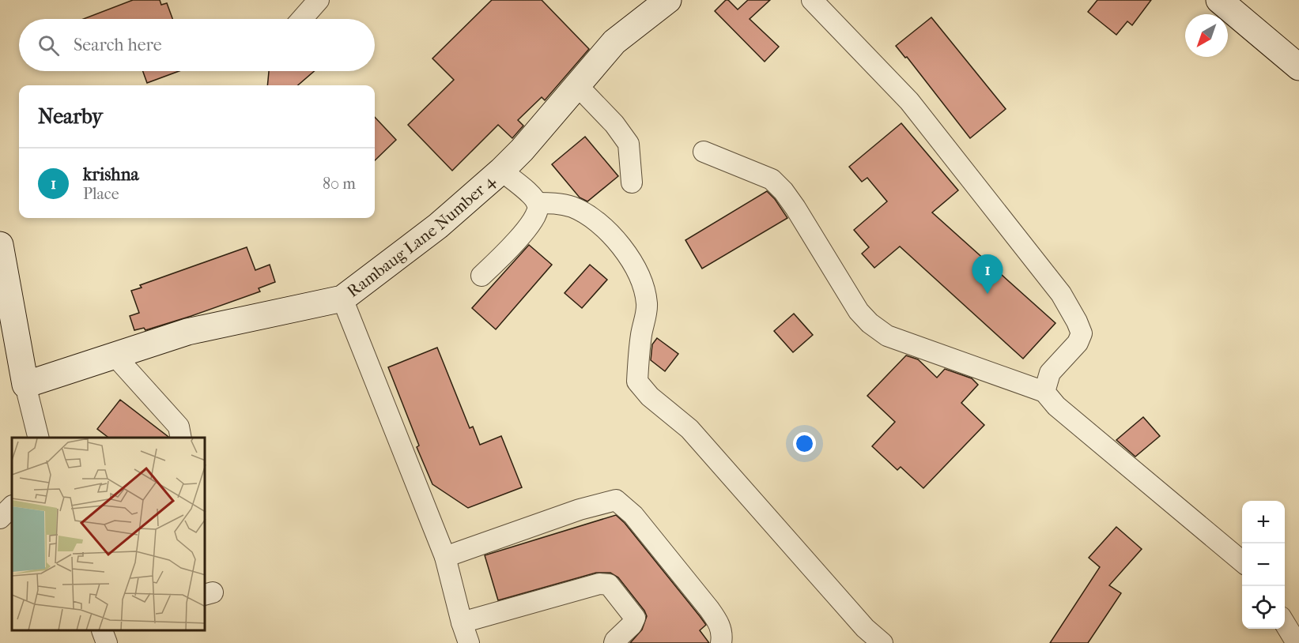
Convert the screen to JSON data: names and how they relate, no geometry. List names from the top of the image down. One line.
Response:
{"streets":{"street":["Rambaug Lane Number 4"]},"north":"bottom left","page":{"search":"Search here","heading":"Nearby","list":[{"mark":"1","name":"krishna","note":"Place","value":"80 m"}],"pins":"1","map_buttons":["+","−"]}}
